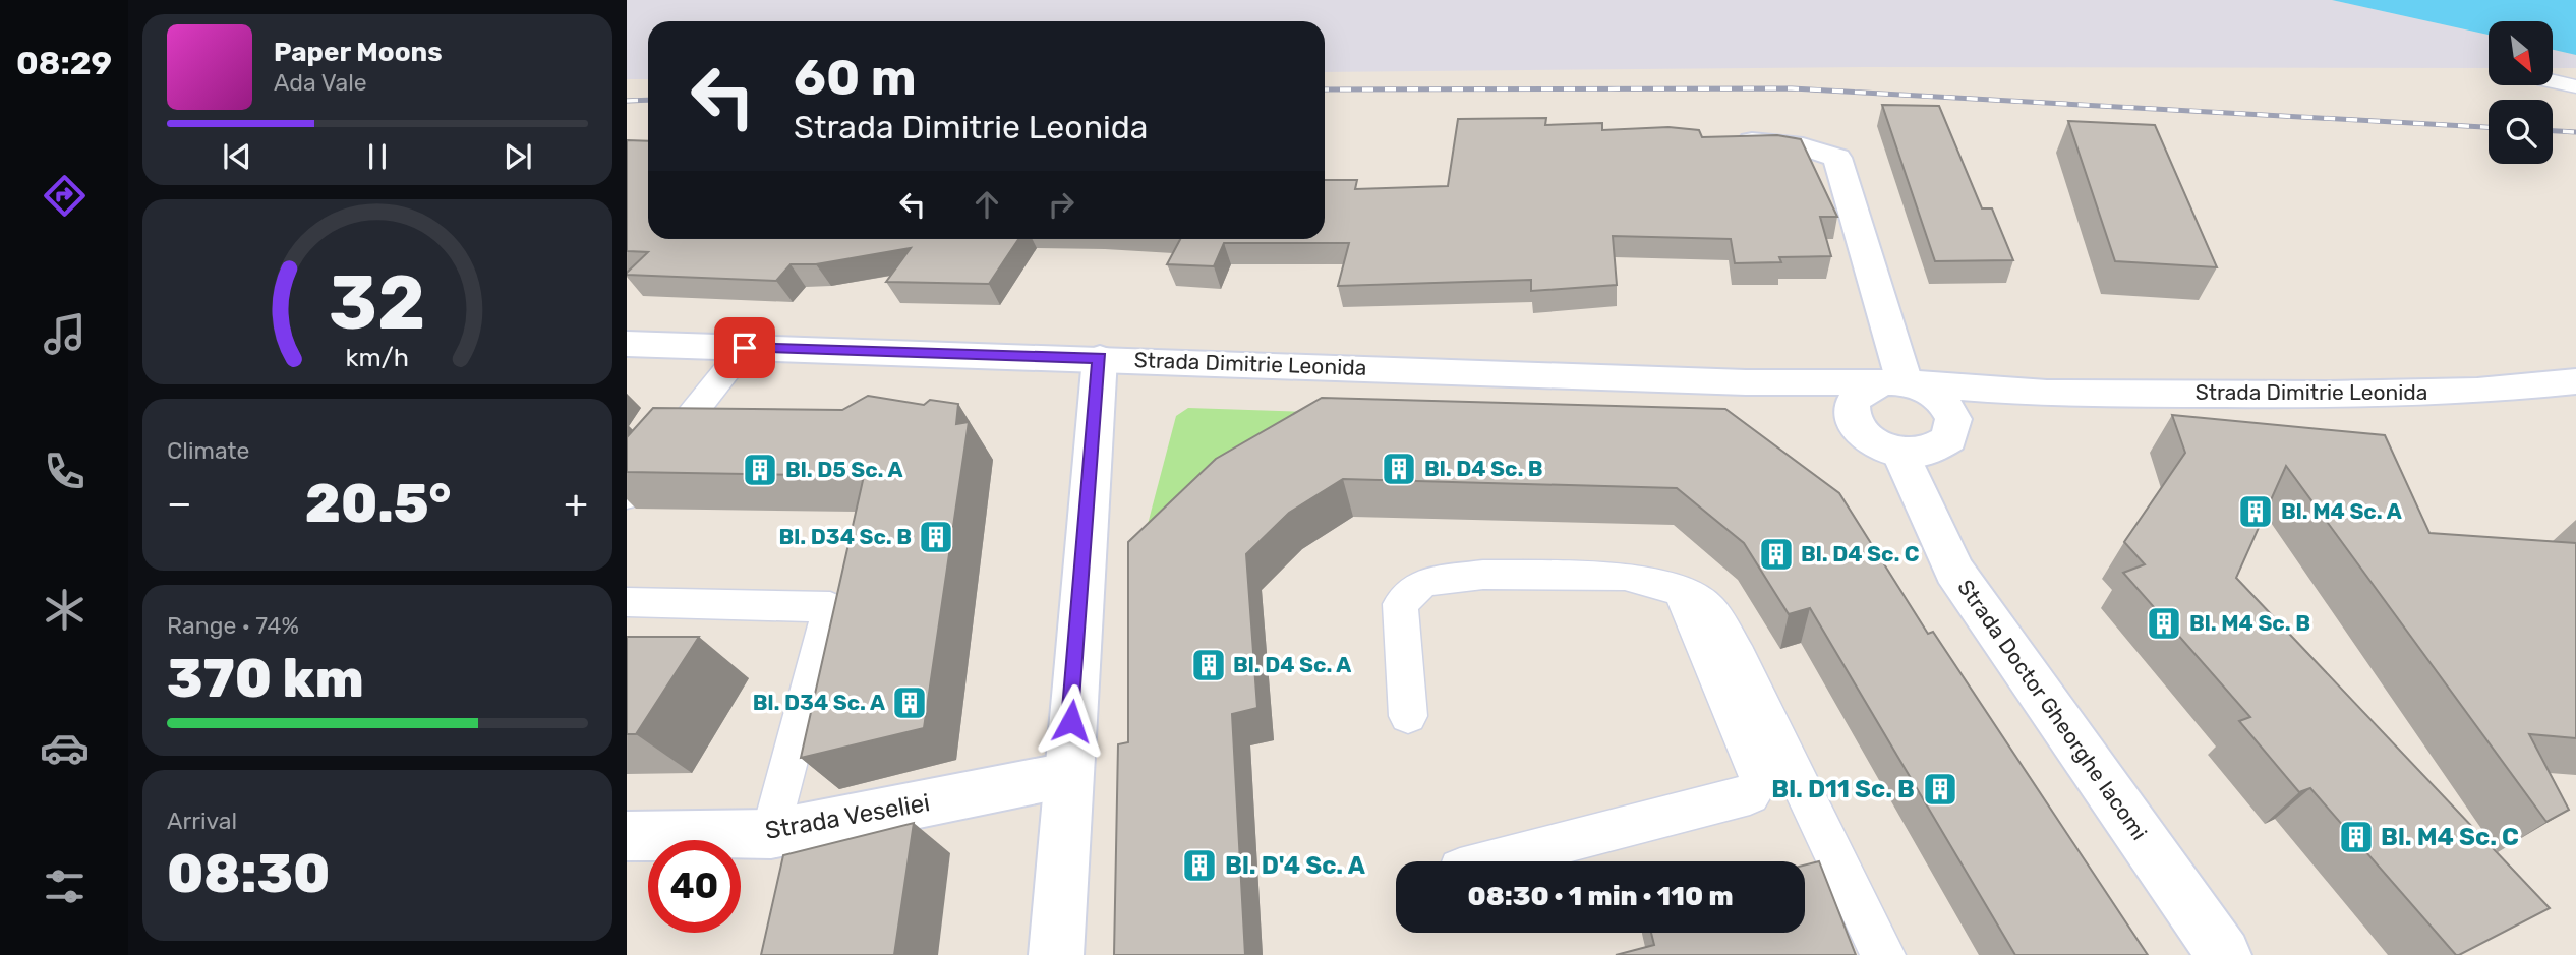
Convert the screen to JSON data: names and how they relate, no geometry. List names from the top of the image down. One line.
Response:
{"streets":{"main road":["Strada Dimitrie Leonida","Strada Doctor Gheorghe Iacomi","Strada Veseliei"]},"crossings":[["Strada Dimitrie Leonida","Strada Doctor Gheorghe Iacomi"]],"places":{"building":["Bl. D4 Sc. B","Bl. D5 Sc. A","Bl. M4 Sc. A","Bl. D34 Sc. B","Bl. D4 Sc. C","Bl. M4 Sc. B","Bl. D4 Sc. A","Bl. D34 Sc. A","Bl. D11 Sc. B","Bl. M4 Sc. C","Bl. D'4 Sc. A"]},"north":"bottom right","page":{"tabs":"08:29","turn":["60 m","Strada Dimitrie Leonida"],"song":["Paper Moons","Ada Vale"],"tile":["Climate",["Range · 74%","370 km"],["Arrival","08:30"]],"heat":["−","20.5°","+"],"limit":"40","trip":"08:30 · 1 min · 110 m","gauge":["32","km/h"]}}
